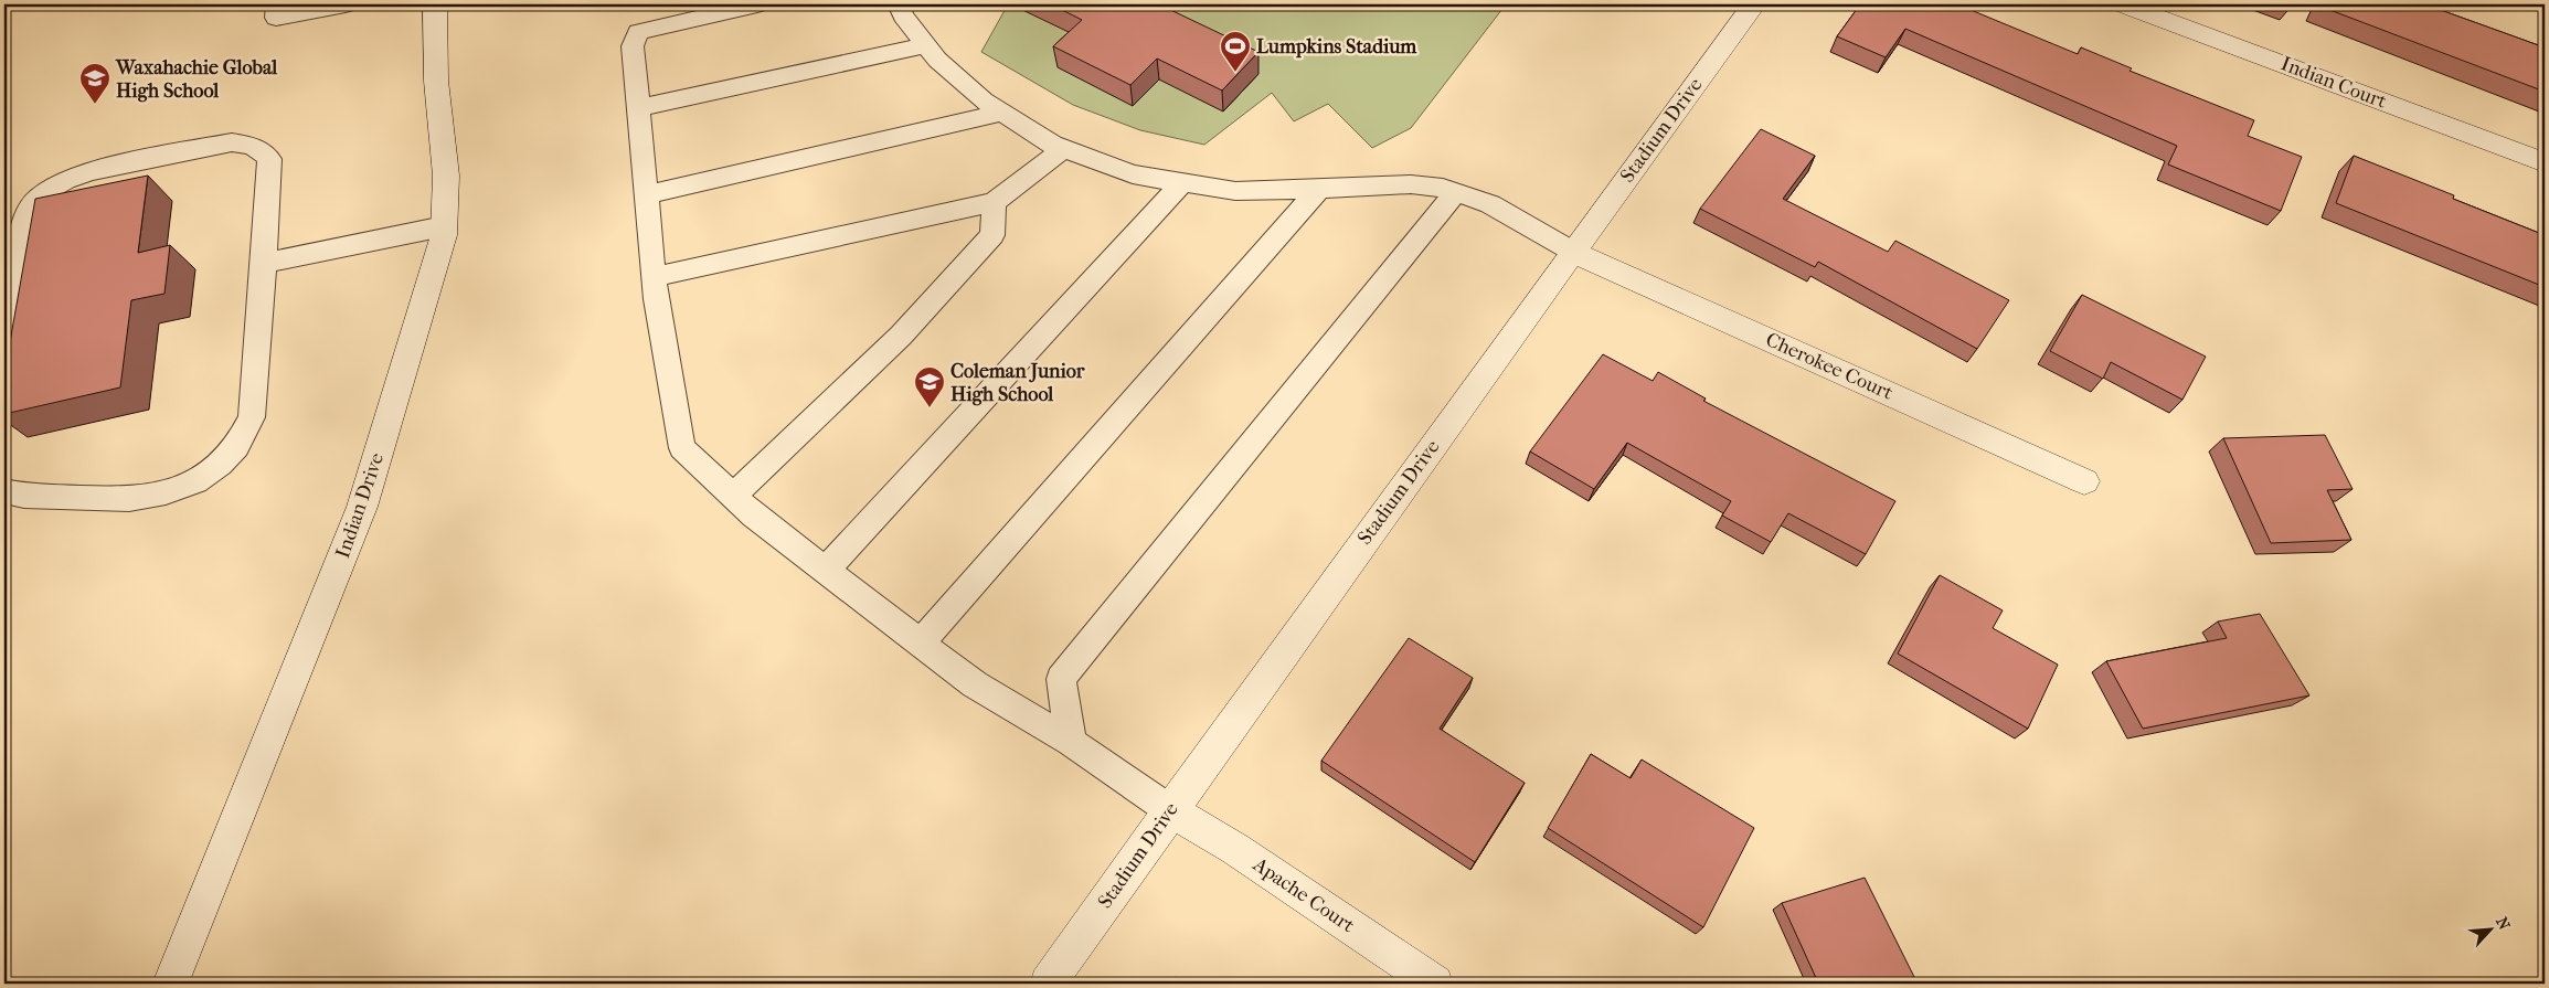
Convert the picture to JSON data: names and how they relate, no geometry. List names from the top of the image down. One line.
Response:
{"streets":{"street":["Indian Court","Stadium Drive","Cherokee Court","Indian Drive","Apache Court"]},"crossings":[["Stadium Drive","Cherokee Court"],["Stadium Drive","Apache Court"]],"places":{"sports":["Lumpkins Stadium"],"school or university":["Waxahachie Global High School","Coleman Junior High School"]},"north":"top right"}
